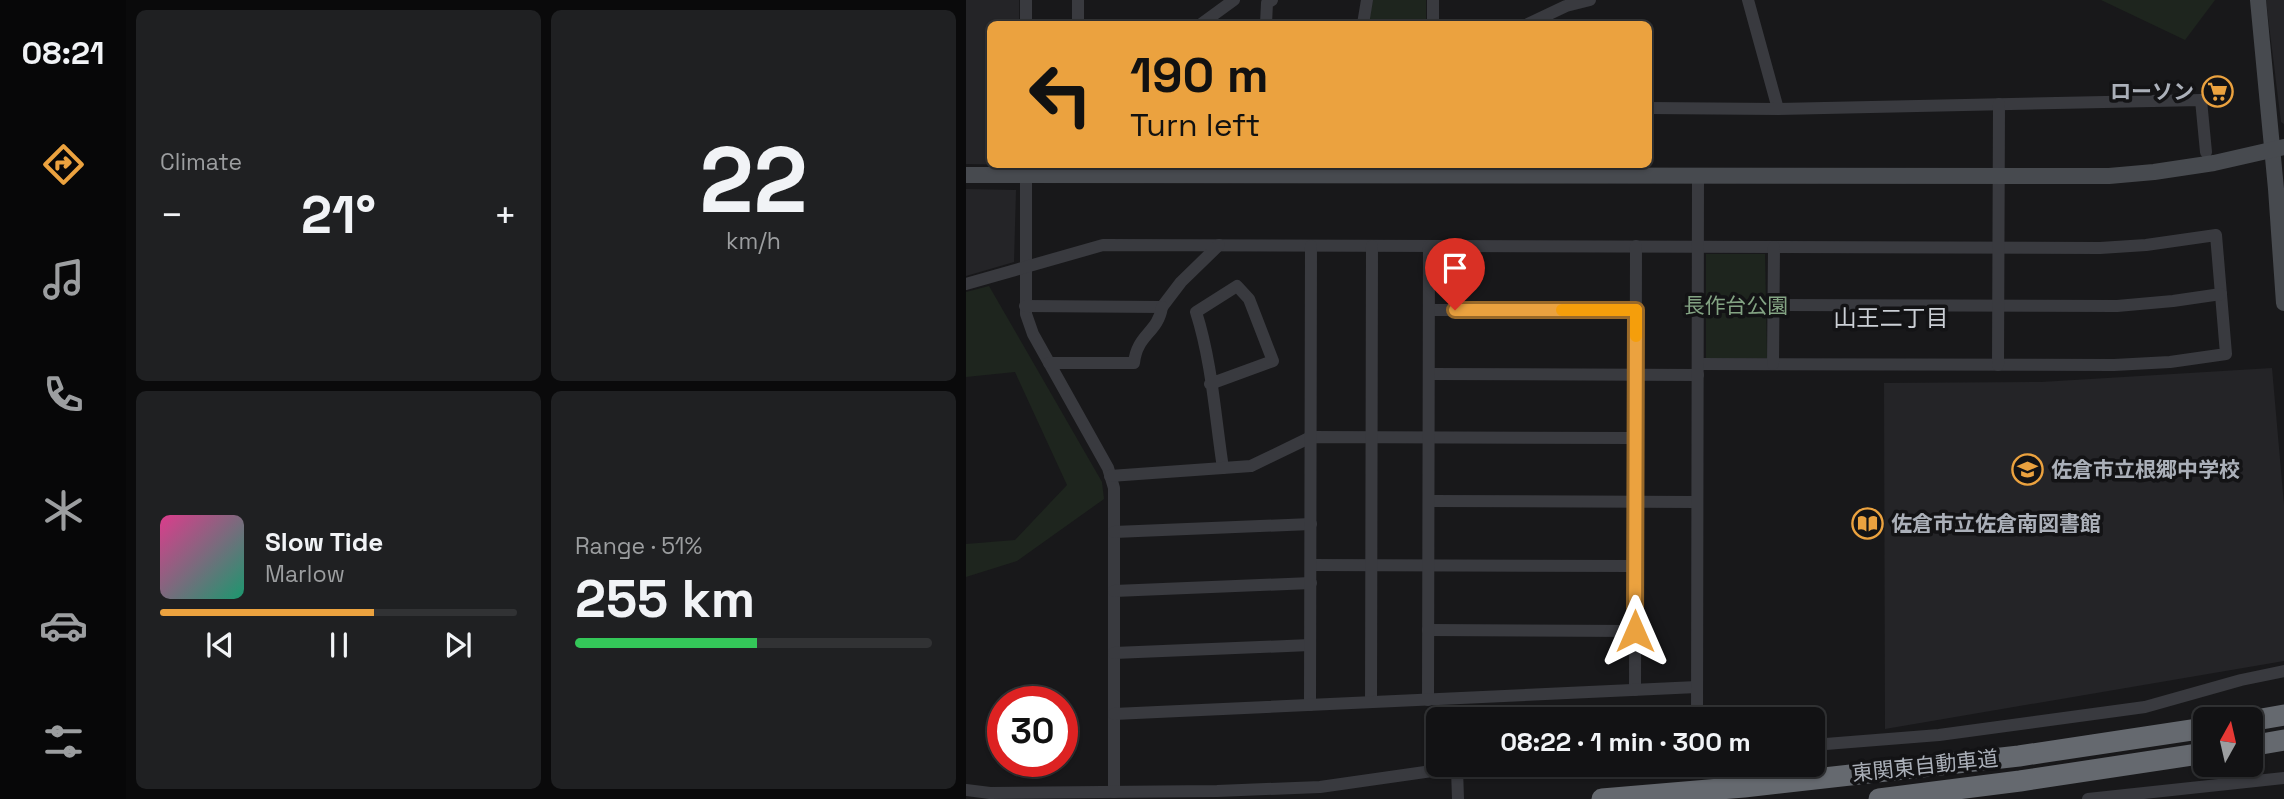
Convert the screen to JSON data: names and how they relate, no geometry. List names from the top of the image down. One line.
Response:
{"streets":{"highway":["東関東自動車道"]},"districts":["山王二丁目"],"parks":["長作台公園"],"places":{"supermarket":["ローソン"],"school or university":["佐倉市立根郷中学校"],"library":["佐倉市立佐倉南図書館"]},"north":"top","page":{"tabs":"08:21","tile":["Climate",["22","km/h"],["Range · 51%","255 km"]],"turn":["190 m","Turn left"],"heat":["−","21°","+"],"song":["Slow Tide","Marlow"],"limit":"30","trip":"08:22 · 1 min · 300 m"}}
